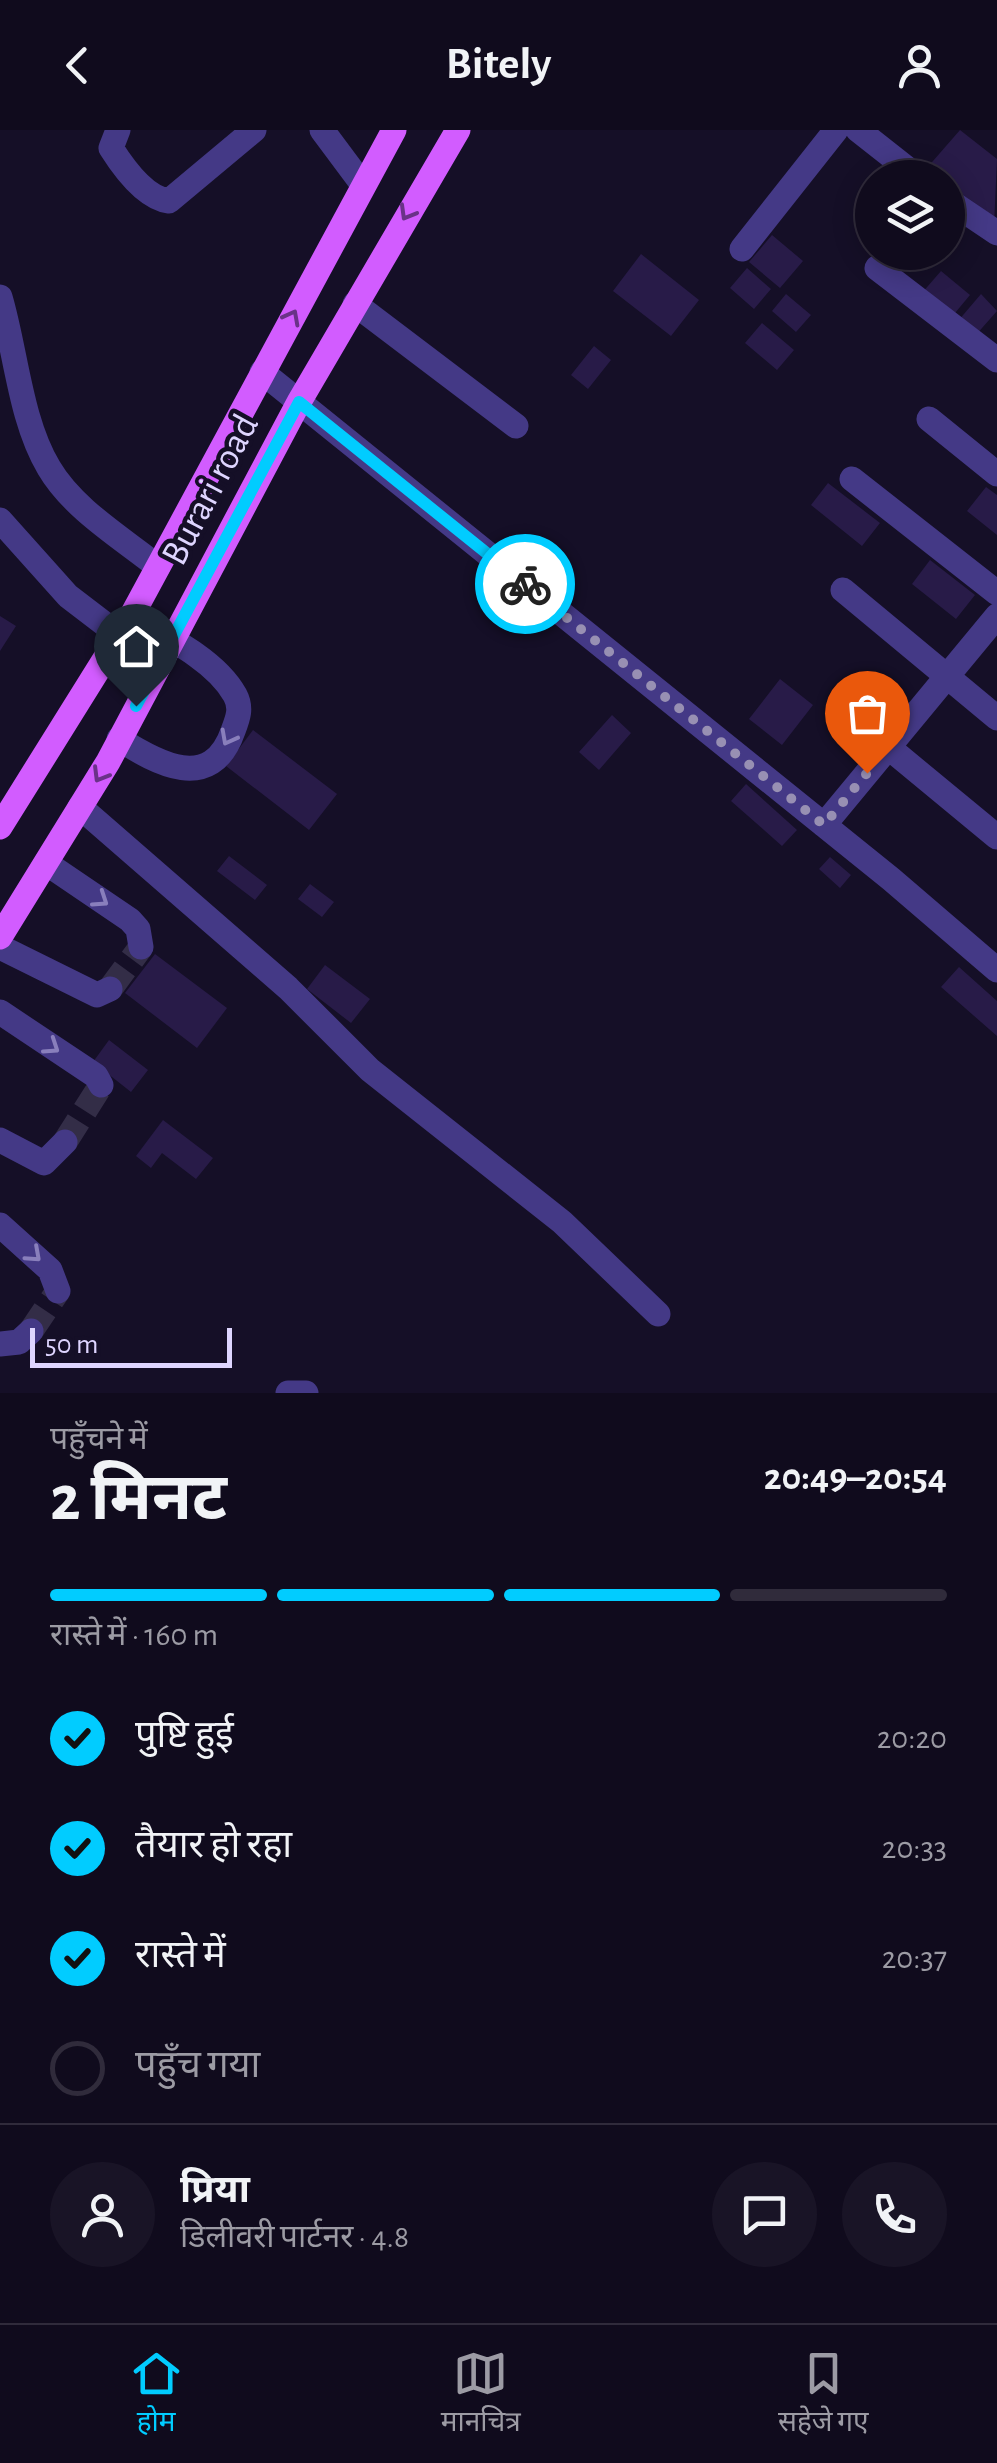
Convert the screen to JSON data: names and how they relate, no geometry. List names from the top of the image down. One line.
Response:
{"streets":{"main road":["Burari road"]},"scale_bar":"50 m","page":{"header":"Bitely","scale":"50 m","heading":["2 मिनट","पहुँचने में","20:49–20:54"],"panel":["प्रिया","डिलीवरी पार्टनर · 4.8"],"bar":"रास्ते में · 160 m","list":[["पुष्टि हुई","20:20"],["तैयार हो रहा","20:33"],["रास्ते में","20:37"],"पहुँच गया"],"tabs":["होम","मानचित्र","सहेजे गए"]}}
